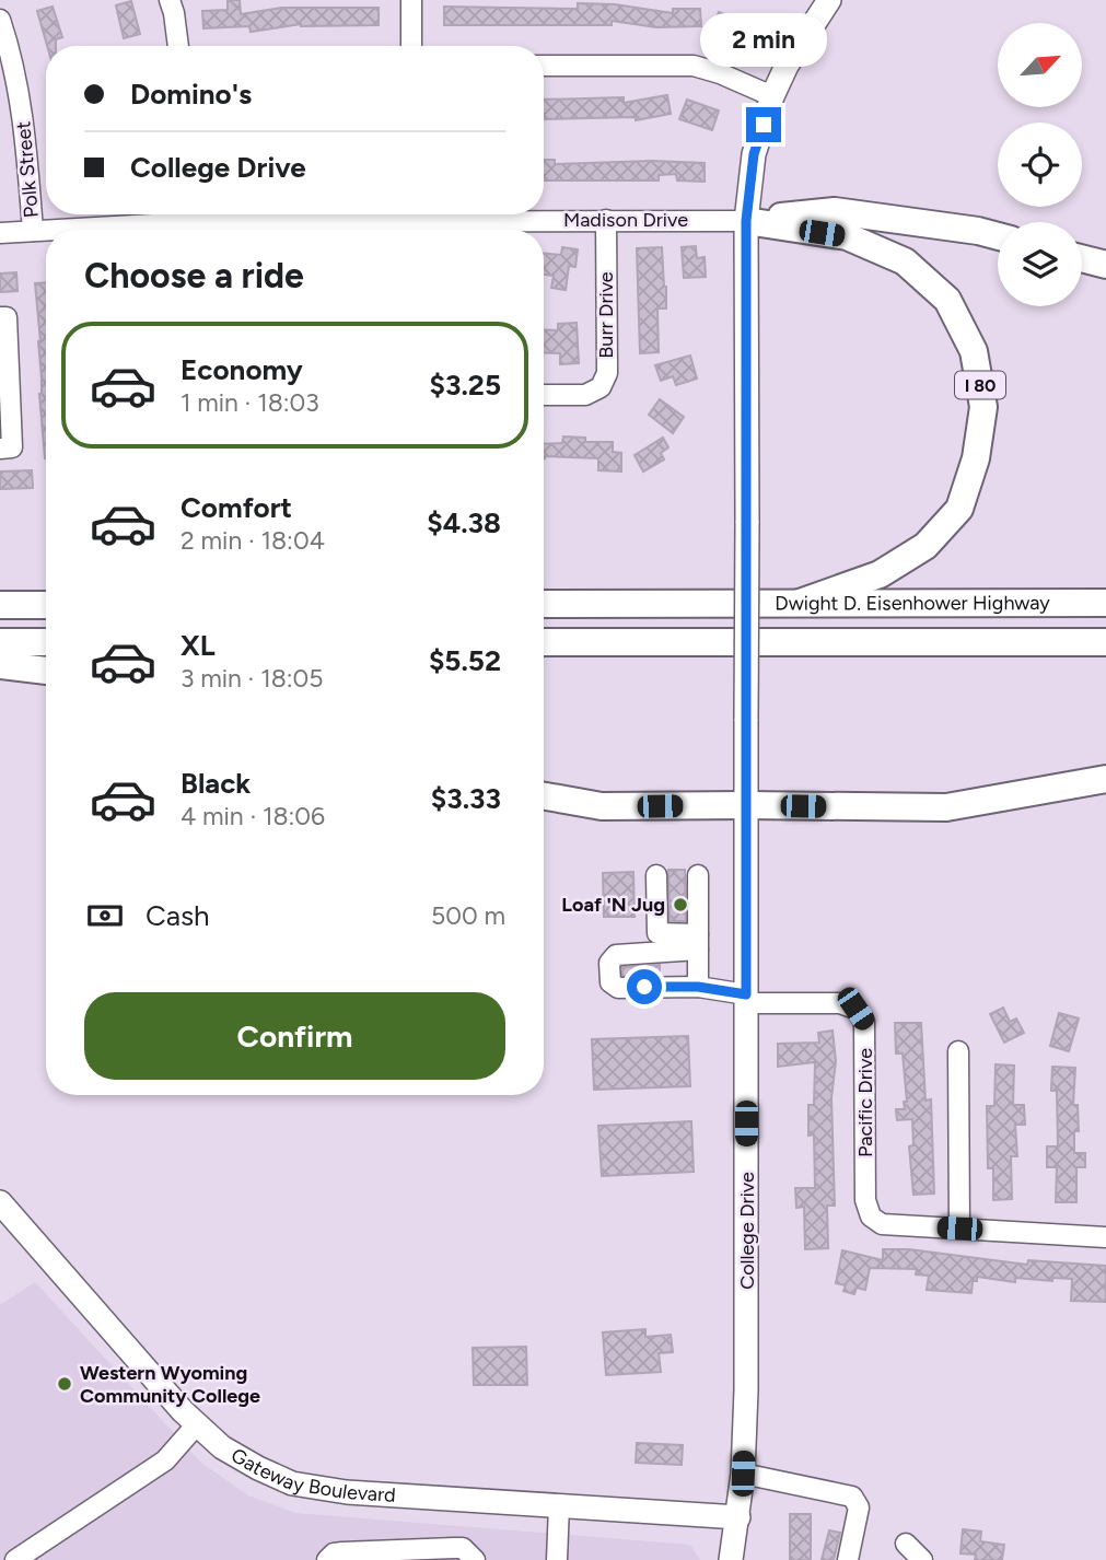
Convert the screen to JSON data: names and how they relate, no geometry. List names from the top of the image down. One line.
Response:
{"streets":{"highway":["I 80","Dwight D. Eisenhower Highway"],"main road":["College Drive","Gateway Boulevard"],"street":["Polk Street","Madison Drive","Burr Drive","Pacific Drive"]},"crossings":[["Polk Street","Madison Drive"],["Madison Drive","Burr Drive"],["Madison Drive","I 80"],["Madison Drive","College Drive"],["I 80","Dwight D. Eisenhower Highway"],["I 80","College Drive"],["Pacific Drive","College Drive"],["College Drive","Gateway Boulevard"]],"places":["Loaf 'N Jug","Western Wyoming Community College"],"north":"top right","page":{"bubble":"2 min","banner":["Domino's","College Drive"],"heading":"Choose a ride","list":[{"name":"Economy","note":"1 min · 18:03","value":"$3.25"},{"name":"Comfort","note":"2 min · 18:04","value":"$4.38"},{"name":"XL","note":"3 min · 18:05","value":"$5.52"},{"name":"Black","note":"4 min · 18:06","value":"$3.33"}],"pay":["Cash","500 m"],"buttons":"Confirm"}}
